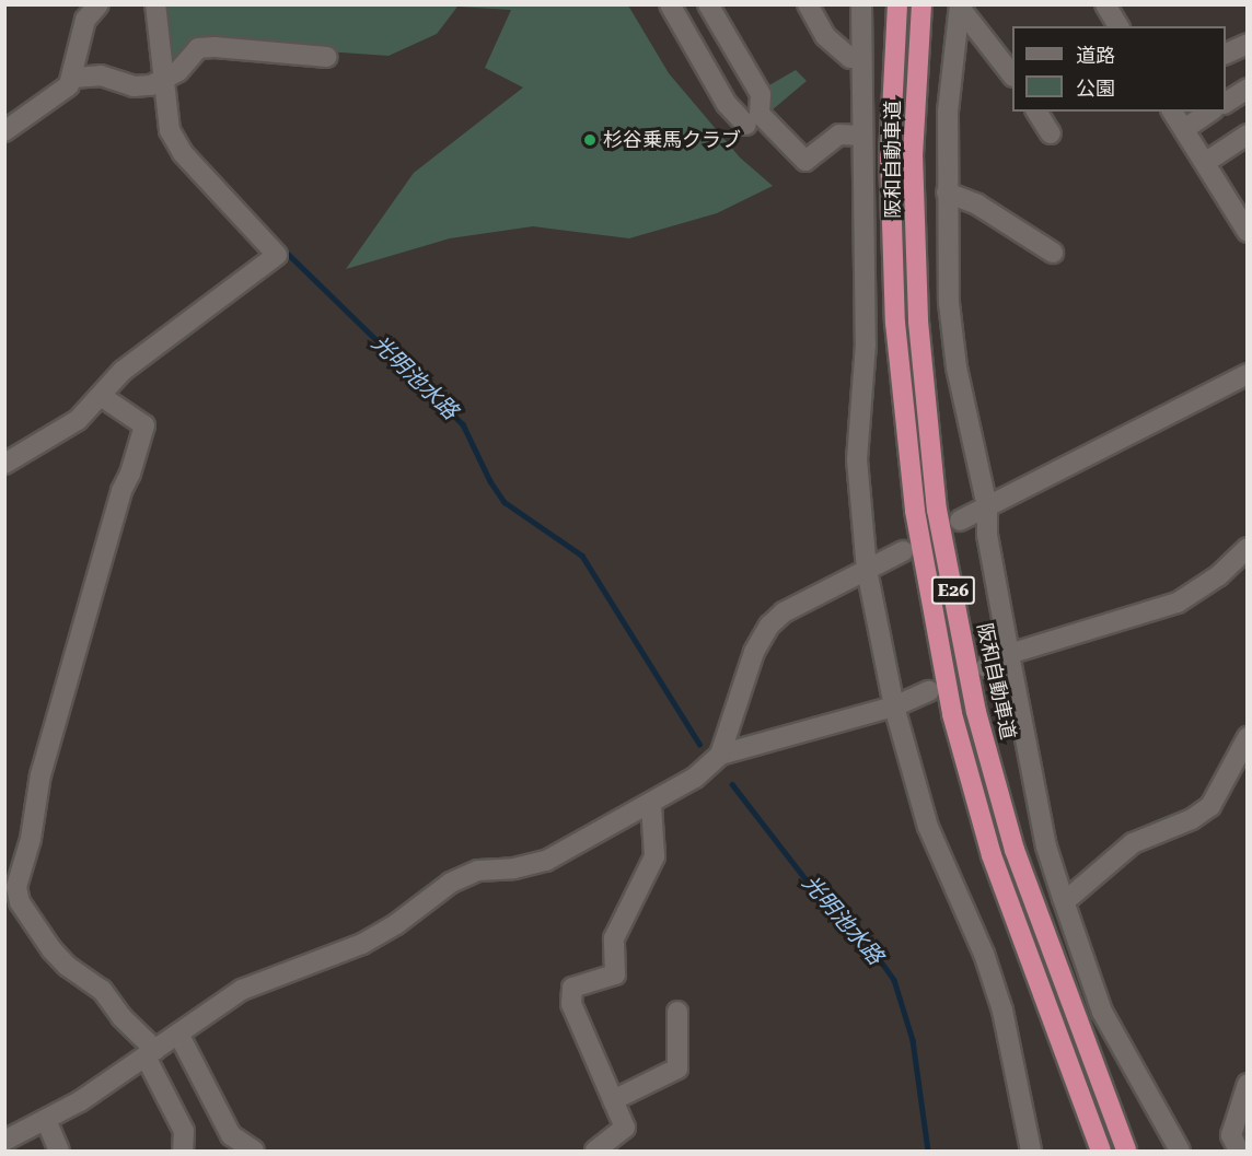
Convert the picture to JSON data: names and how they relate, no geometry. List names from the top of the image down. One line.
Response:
{"streets":{"highway":["阪和自動車道","E26"]},"water":["光明池水路"],"places":["杉谷乗馬クラブ"],"legend":["道路","公園"]}
